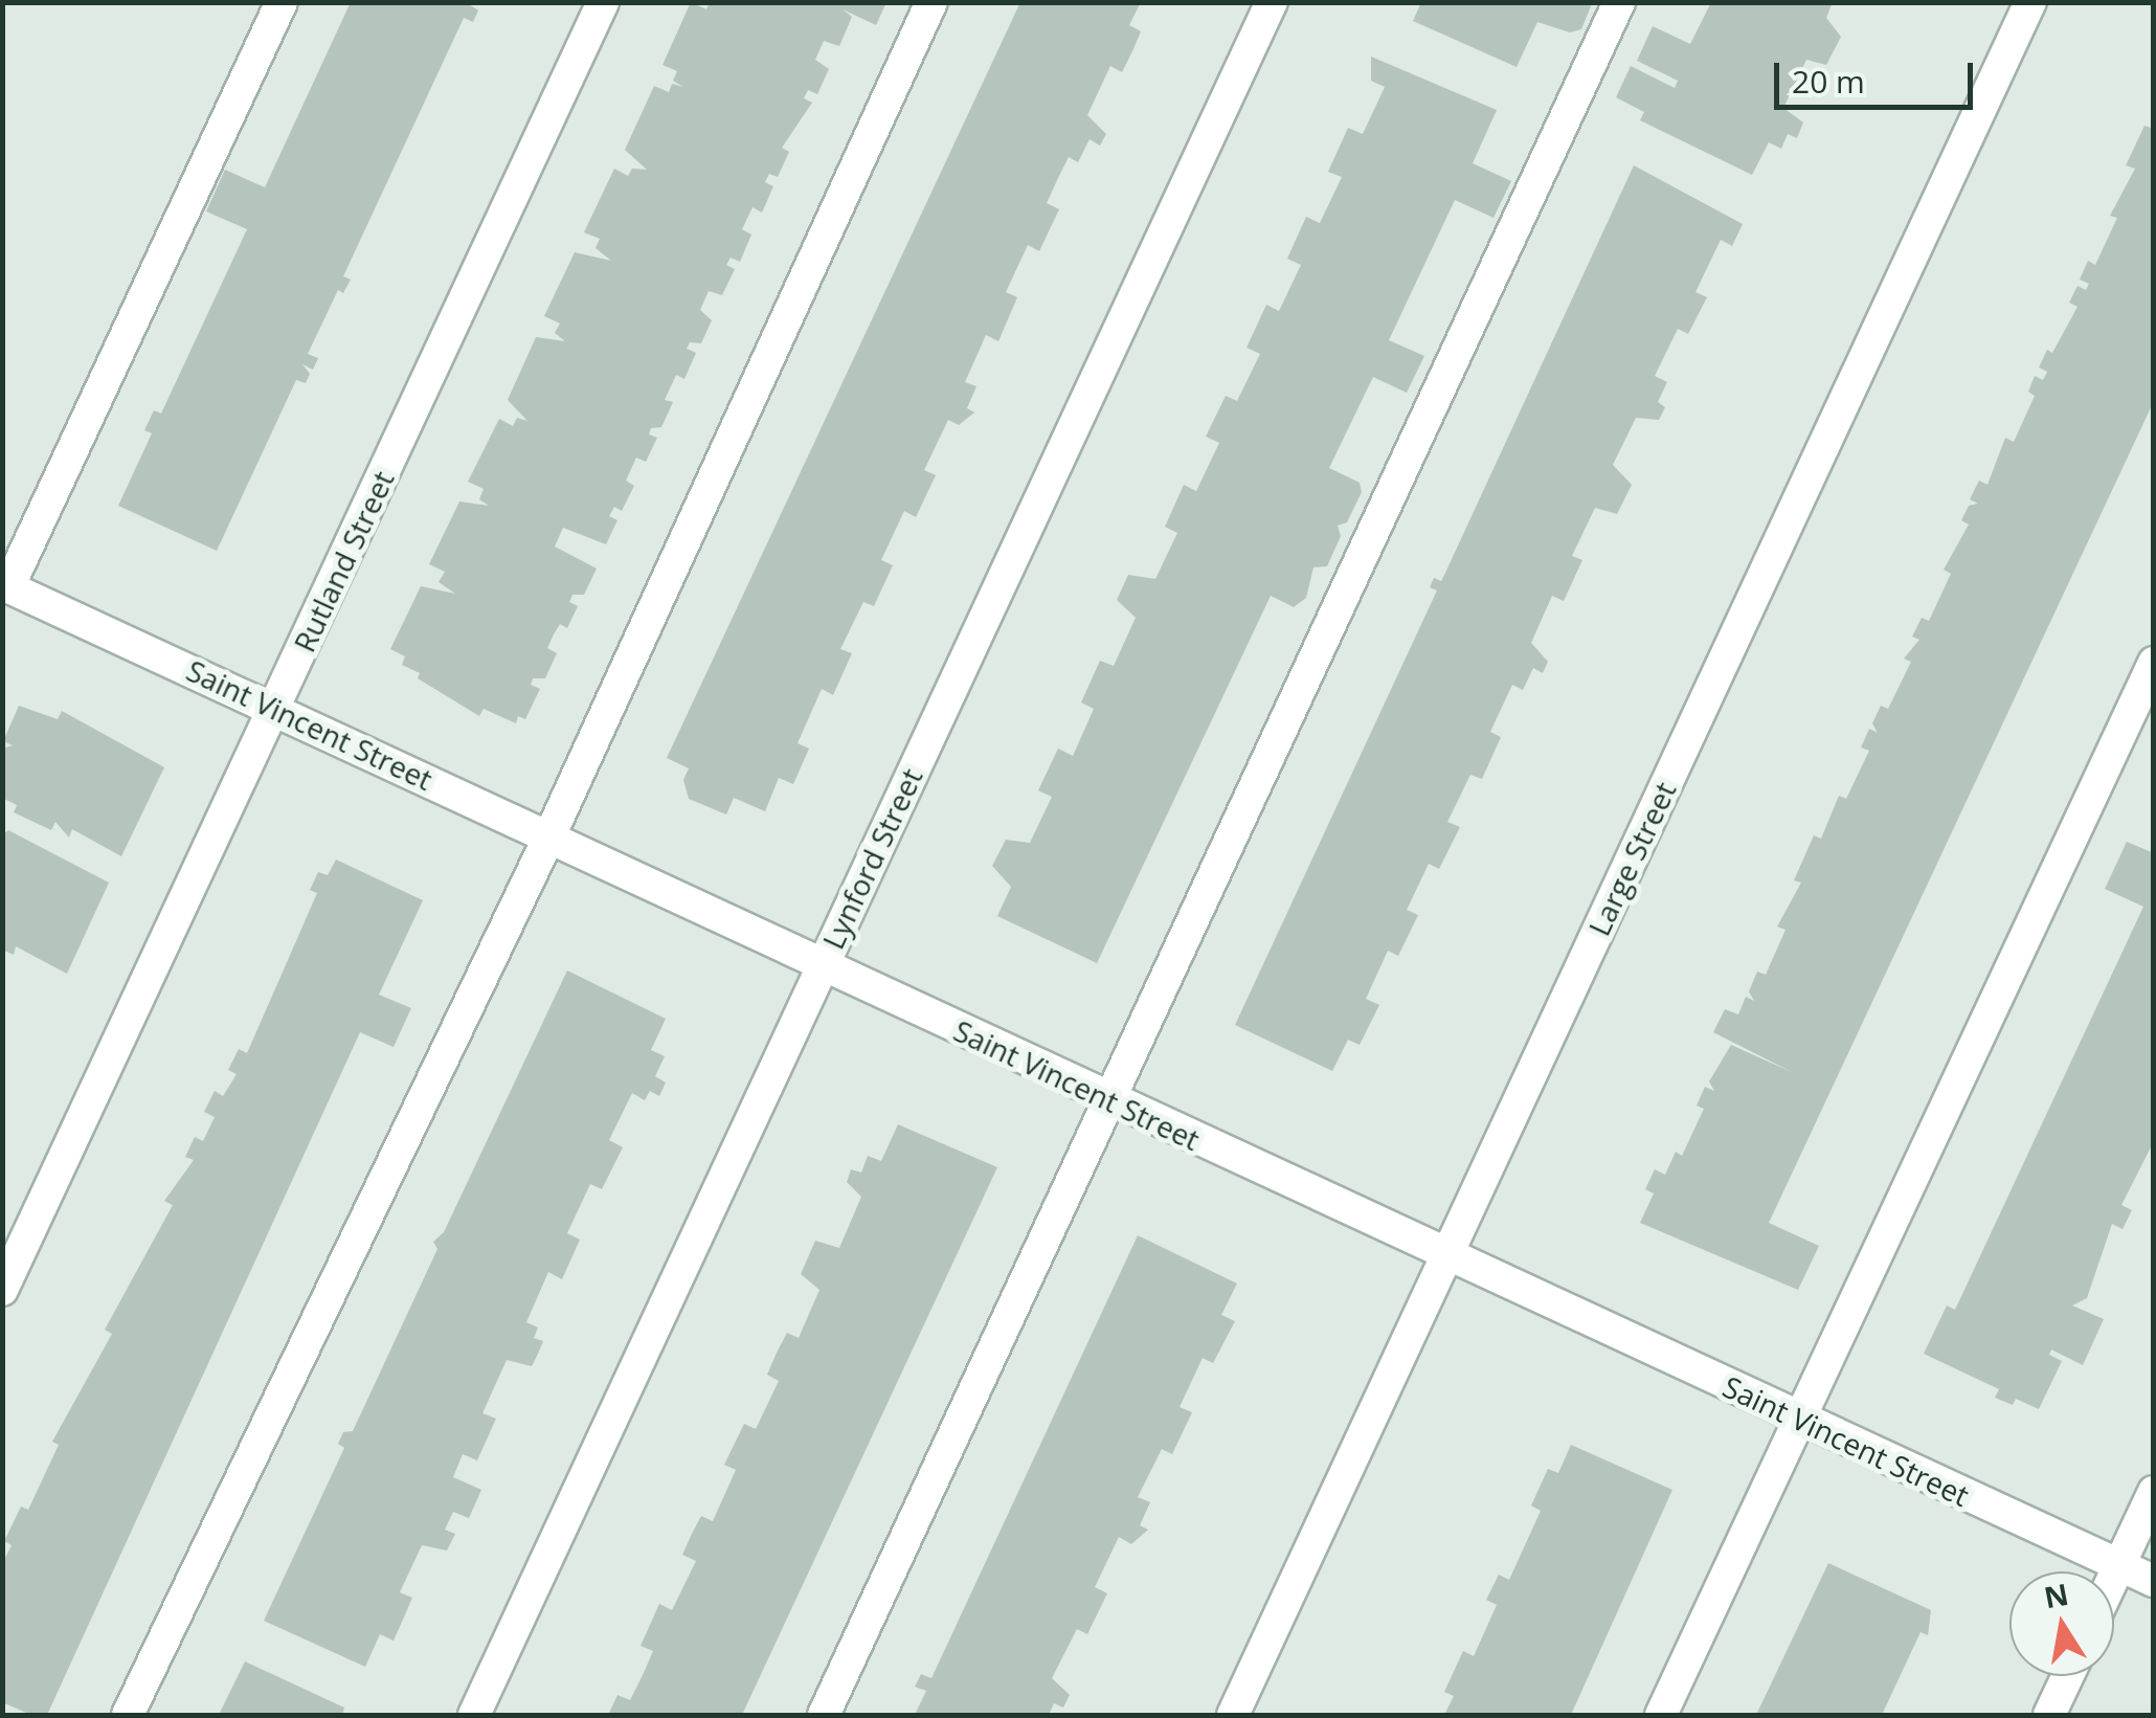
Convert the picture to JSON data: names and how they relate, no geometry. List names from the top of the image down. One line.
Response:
{"streets":{"street":["Rutland Street","Saint Vincent Street","Lynford Street","Large Street"]},"crossings":[["Rutland Street","Saint Vincent Street"],["Saint Vincent Street","Lynford Street"],["Saint Vincent Street","Large Street"]],"scale_bar":"20 m","north":"top"}
